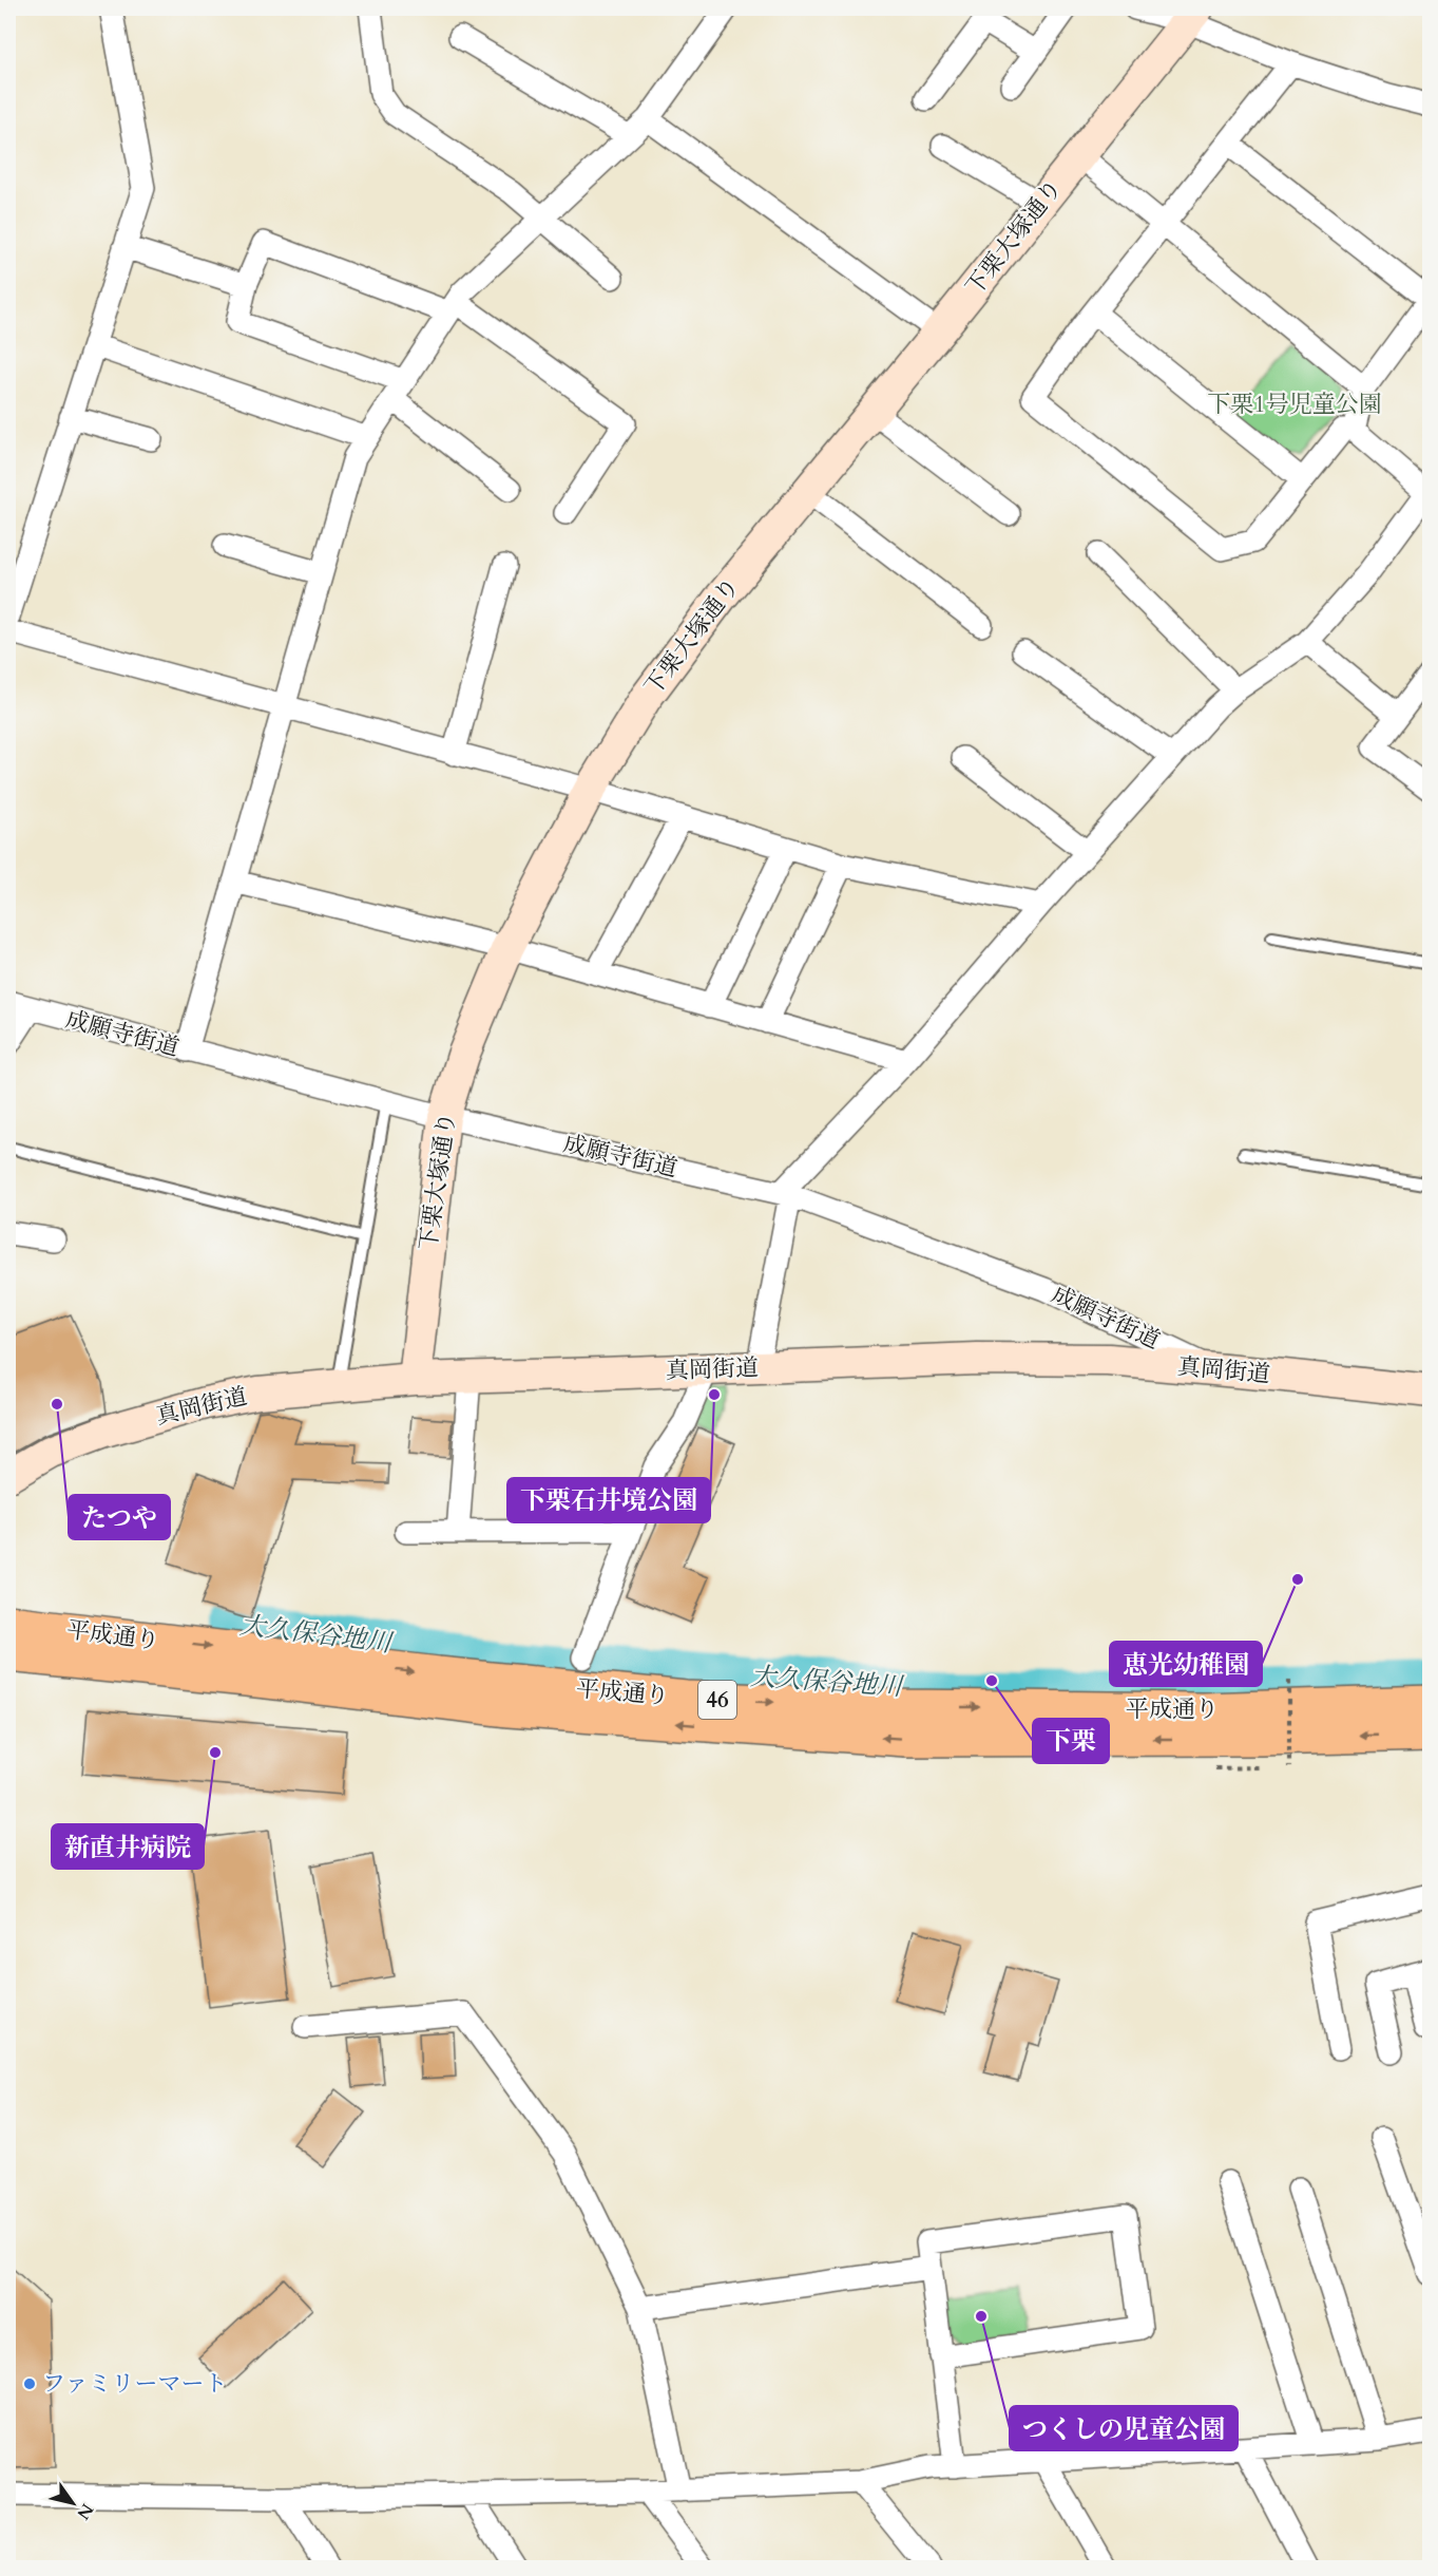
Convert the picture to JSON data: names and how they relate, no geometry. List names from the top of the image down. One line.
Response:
{"streets":{"main road":["平成通り","46"],"street":["下栗大塚通り","成願寺街道","真岡街道"]},"crossings":[["下栗大塚通り","成願寺街道"],["下栗大塚通り","真岡街道"],["成願寺街道","真岡街道"]],"water":["大久保谷地川"],"parks":["下栗1号児童公園"],"places":["下栗石井境公園","たつや","恵光幼稚園","下栗","新直井病院","つくしの児童公園","ファミリーマート"],"north":"bottom right"}
